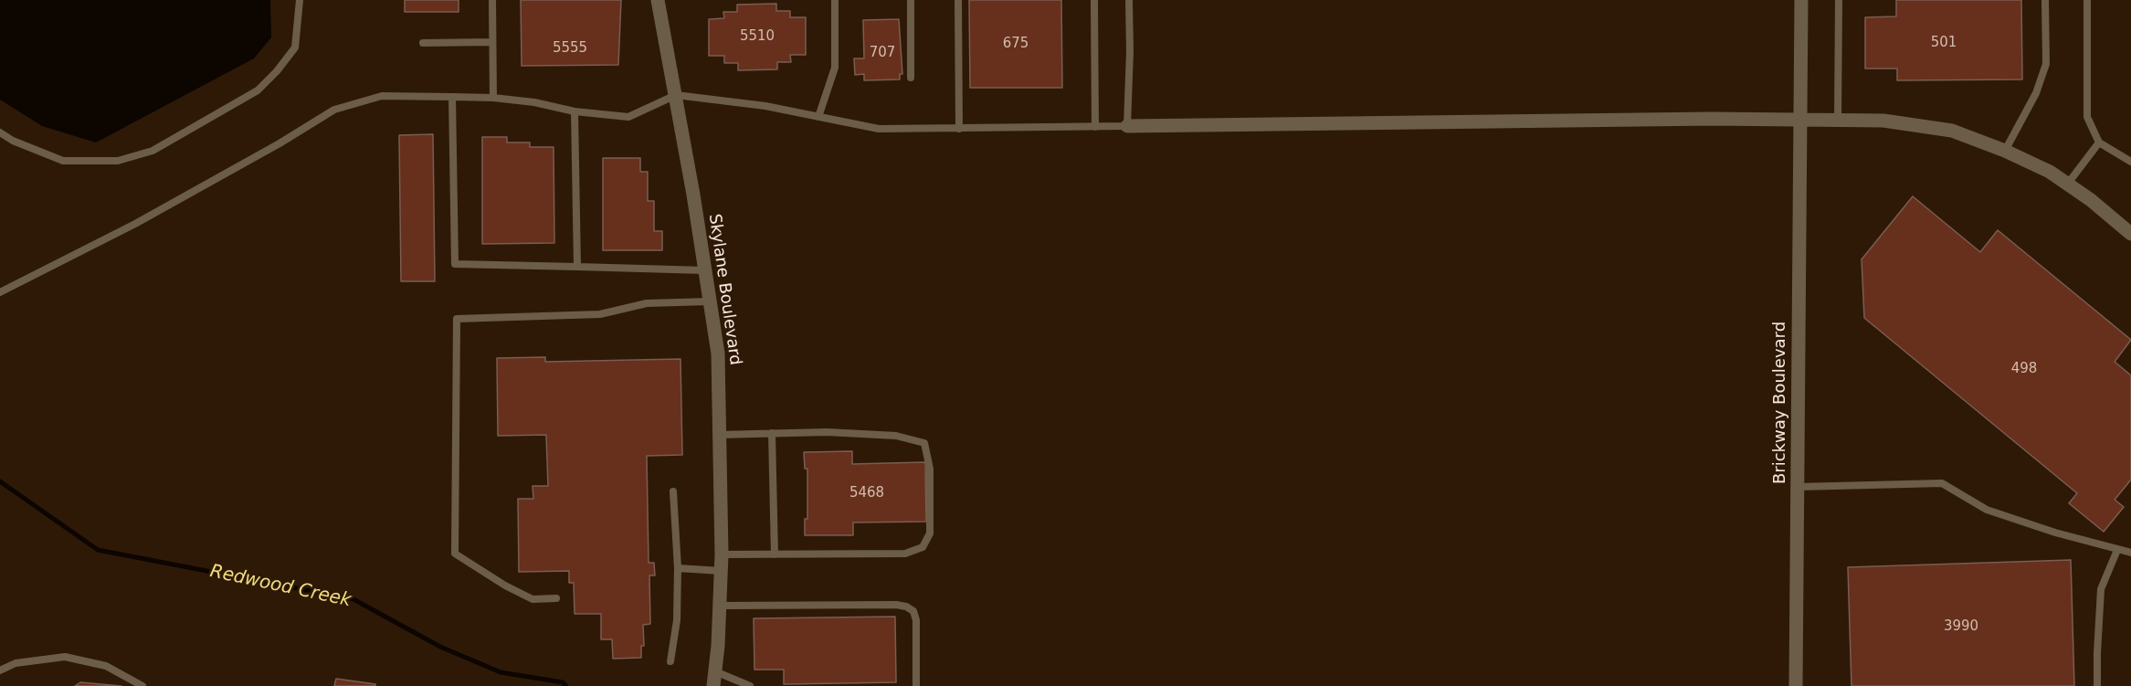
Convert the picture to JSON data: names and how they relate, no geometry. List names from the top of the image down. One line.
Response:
{"streets":{"street":["Skylane Boulevard","Brickway Boulevard"]},"water":["Redwood Creek"],"house_numbers":["5510","501","675","5555","707","498","5468","3990"]}
